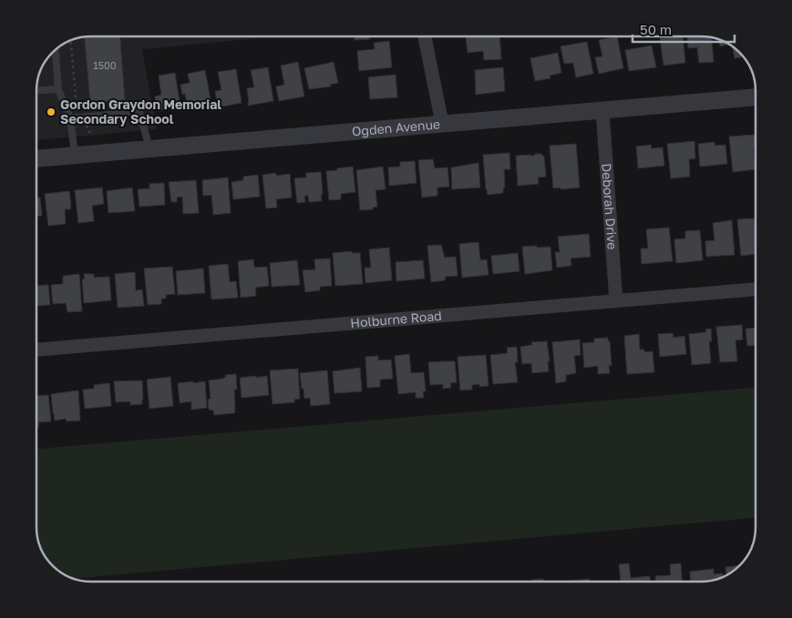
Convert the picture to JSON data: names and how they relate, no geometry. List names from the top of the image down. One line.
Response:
{"streets":{"street":["Ogden Avenue","Deborah Drive","Holburne Road"]},"crossings":[["Ogden Avenue","Deborah Drive"],["Deborah Drive","Holburne Road"]],"places":["Gordon Graydon Memorial Secondary School"],"house_numbers":["1500"],"scale_bar":"50 m"}
